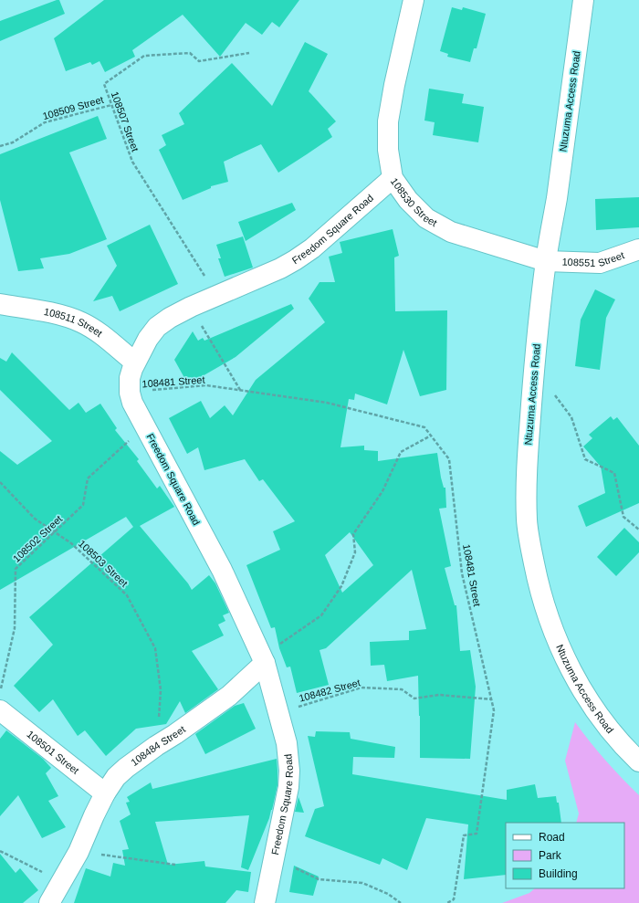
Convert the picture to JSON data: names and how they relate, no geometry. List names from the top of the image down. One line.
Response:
{"streets":{"street":["Ntuzuma Access Road","108530 Street","Freedom Square Road","108551 Street","108511 Street","108484 Street","108501 Street"],"path":["108509 Street","108507 Street","108481 Street","108502 Street","108503 Street","108482 Street"]},"crossings":[["Ntuzuma Access Road","108530 Street"],["Ntuzuma Access Road","108551 Street"],["108509 Street","108507 Street"],["108507 Street","Freedom Square Road"],["108530 Street","Freedom Square Road"],["108530 Street","108551 Street"],["Freedom Square Road","108511 Street"],["Freedom Square Road","108481 Street"],["Freedom Square Road","108502 Street"],["Freedom Square Road","108482 Street"],["Freedom Square Road","108484 Street"],["108481 Street","108482 Street"],["108502 Street","108503 Street"],["108503 Street","108484 Street"],["108484 Street","108501 Street"]],"legend":["Road","Park","Building"]}
